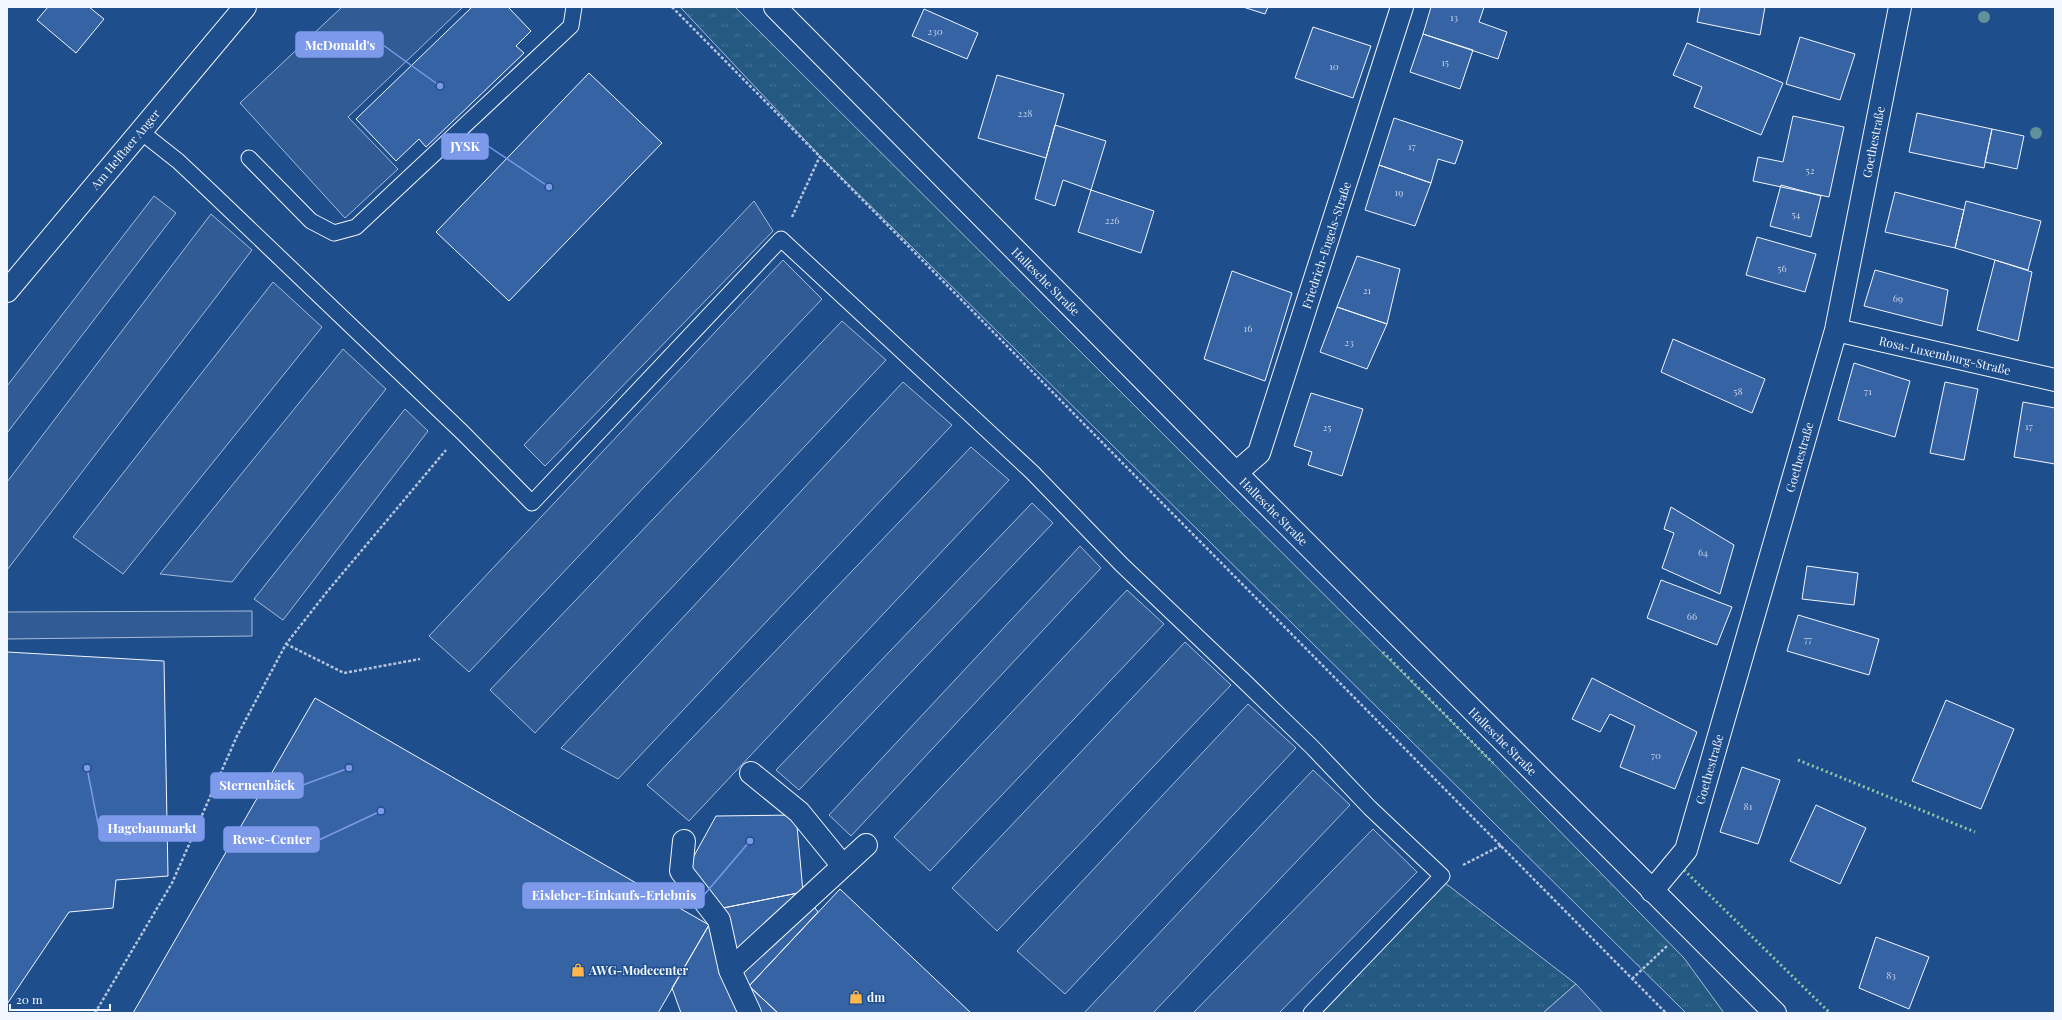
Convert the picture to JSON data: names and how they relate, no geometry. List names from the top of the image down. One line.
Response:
{"streets":{"street":["Goethestraße","Am Helftaer Anger","Friedrich-Engels-Straße","Hallesche Straße","Rosa-Luxemburg-Straße"]},"crossings":[["Goethestraße","Hallesche Straße"],["Goethestraße","Rosa-Luxemburg-Straße"],["Friedrich-Engels-Straße","Hallesche Straße"]],"places":{"other":["McDonald's","JYSK","Hagebaumarkt","Sternenbäck","Rewe-Center","Eisleber-Einkaufs-Erlebnis"],"shop":["AWG-Modecenter","dm"]},"house_numbers":["13","230","15","10","228","17","52","19","54","226","56","21","69","16","23","58","71","17","25","64","66","77","70","81","83"],"scale_bar":"20 m"}
